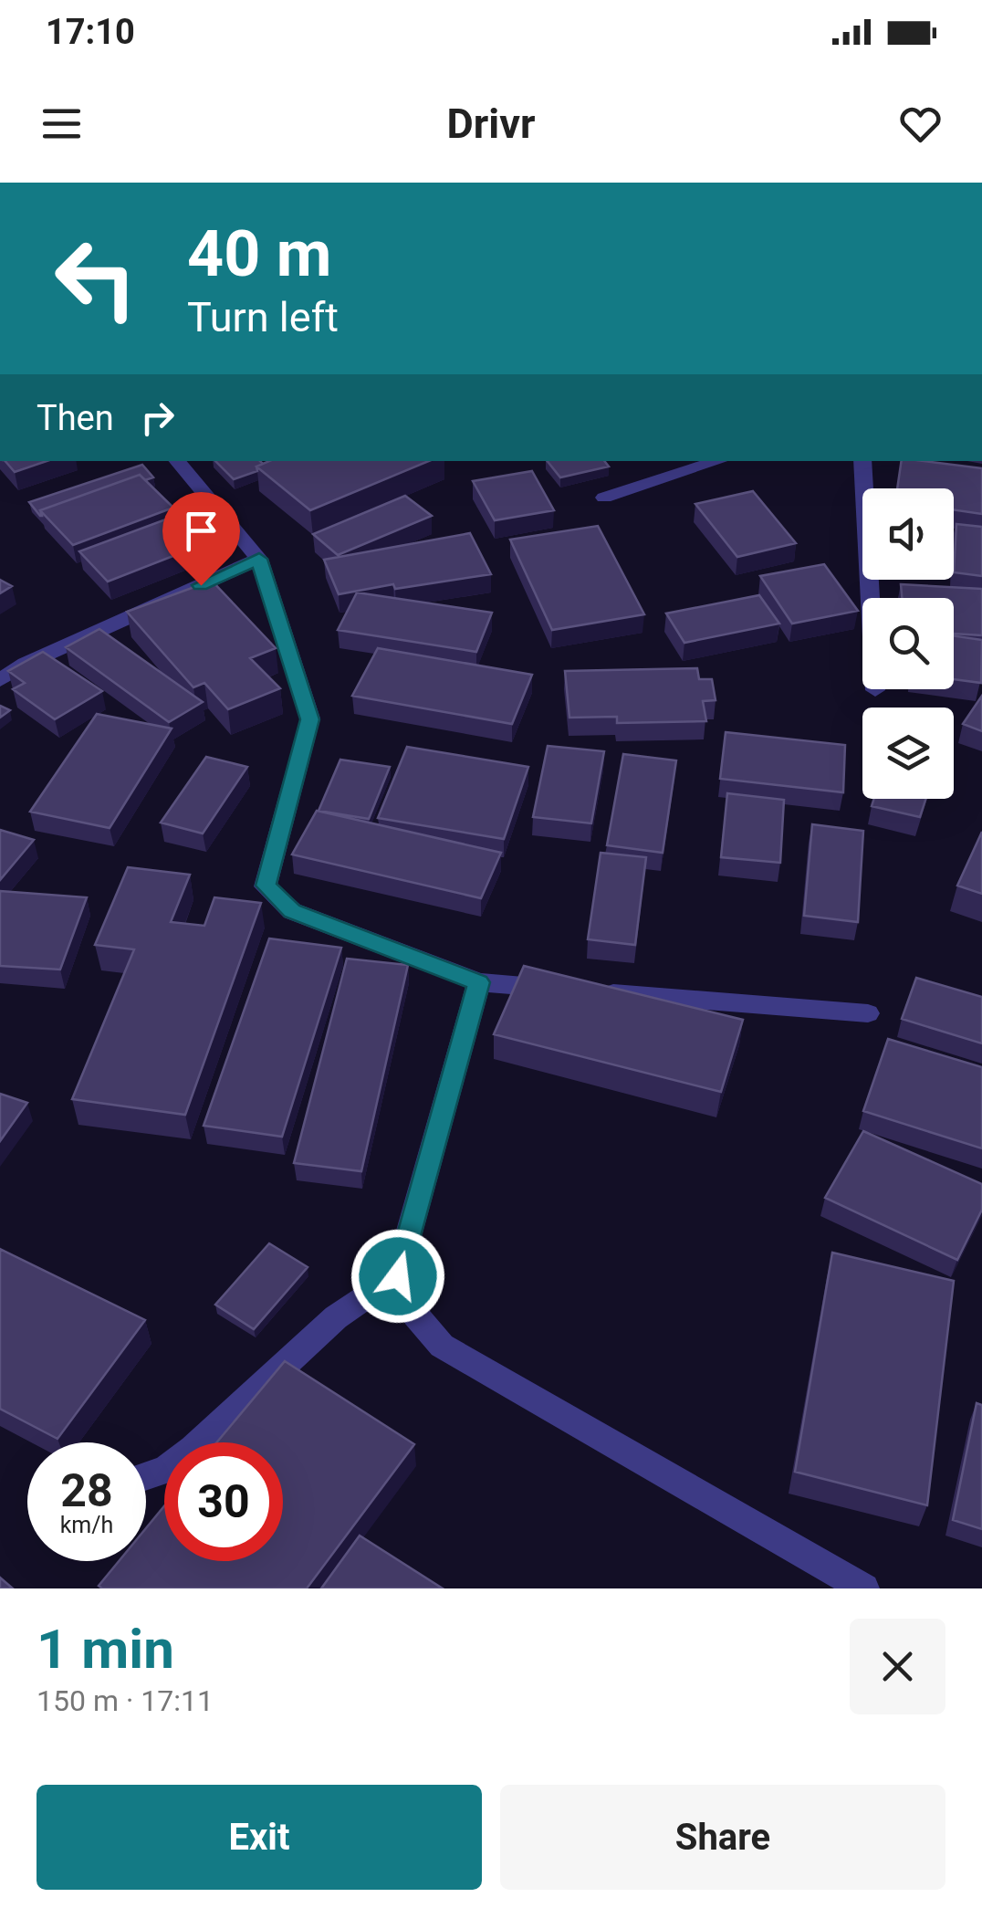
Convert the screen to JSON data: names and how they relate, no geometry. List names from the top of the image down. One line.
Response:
{"page":{"status":"17:10","header":"Drivr","turn":["40 m","Turn left"],"then":"Then","speed":"28 km/h","limit":"30","heading":["1 min","150 m · 17:11"],"buttons":["Exit","Share"]}}
